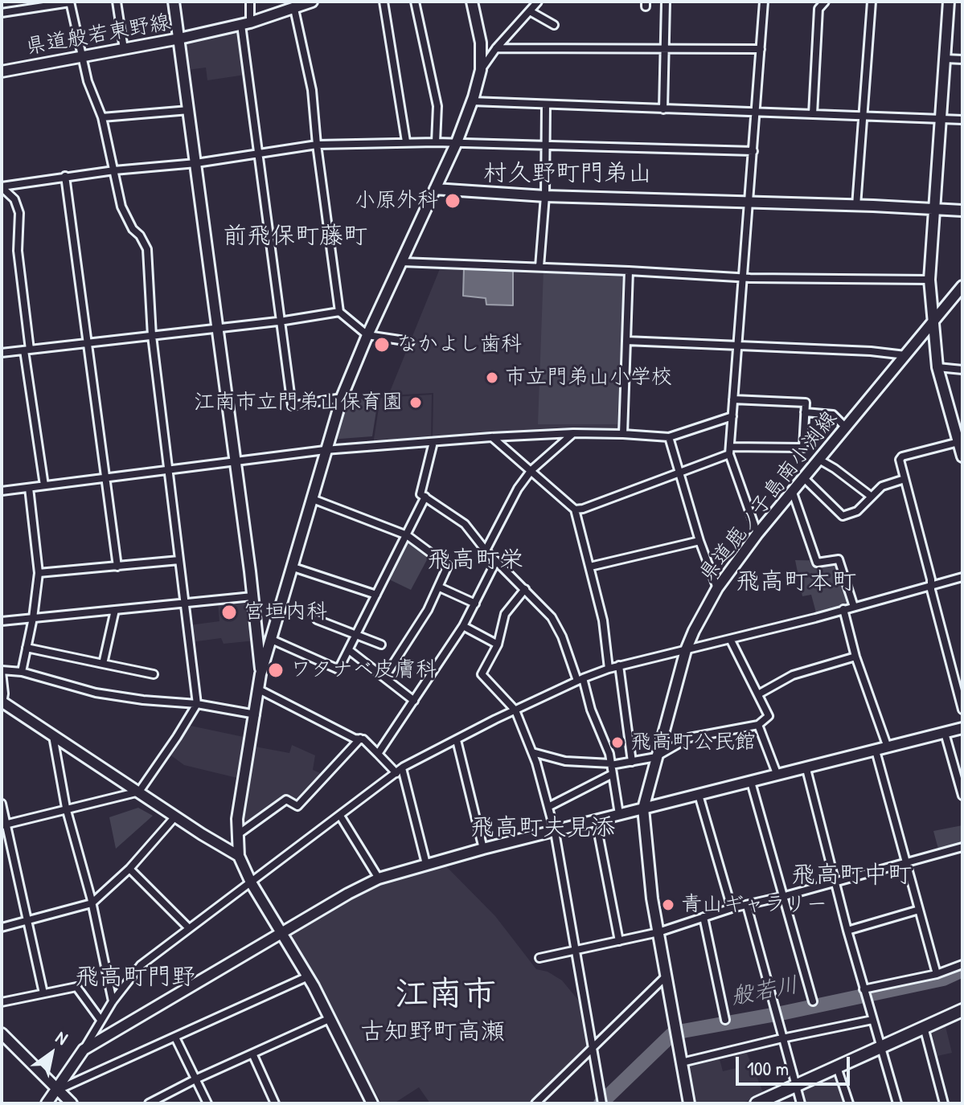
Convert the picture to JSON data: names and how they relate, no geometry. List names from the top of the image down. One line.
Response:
{"streets":{"street":["県道般若東野線","県道鹿ノ子島南小渕線"]},"districts":["村久野町門弟山","前飛保町藤町","飛高町栄","飛高町本町","飛高町夫見添","飛高町中町","飛高町門野","江南市","古知野町高瀬"],"water":["般若川"],"places":["小原外科","なかよし歯科","市立門弟山小学校","江南市立門弟山保育園","宮垣内科","ワタナベ皮膚科","飛高町公民館","青山ギャラリー"],"scale_bar":"100 m","north":"top right"}
